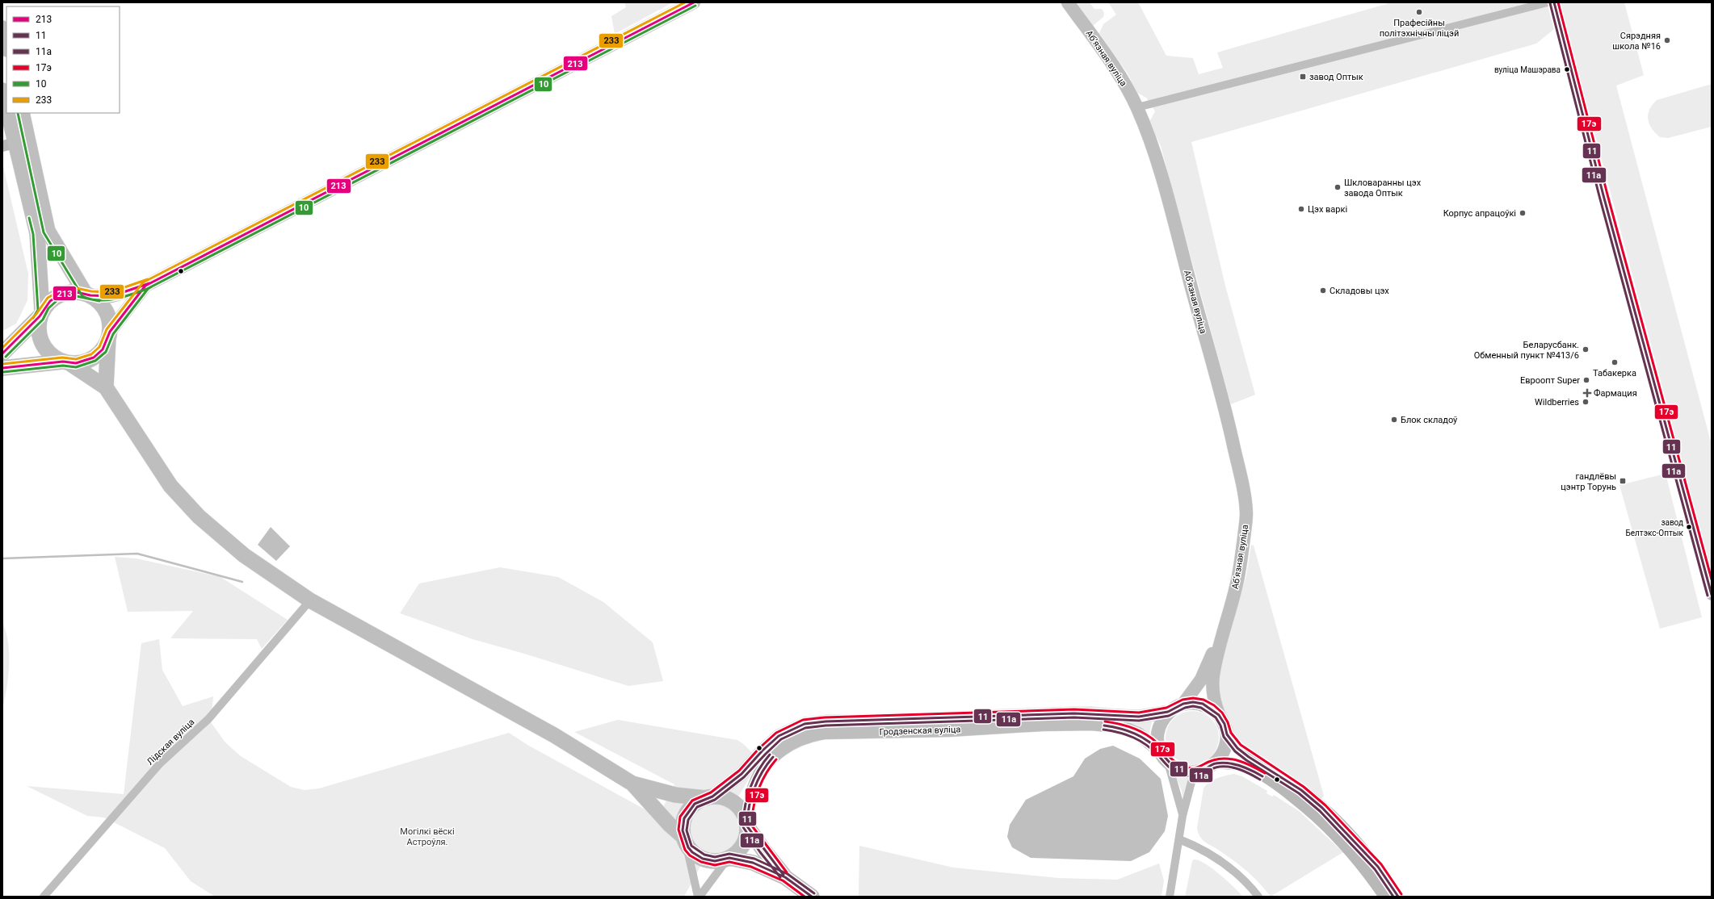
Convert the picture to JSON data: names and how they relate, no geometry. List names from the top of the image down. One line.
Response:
{"streets":{"main road":["Абʼязная вуліца","Гродзенская вуліца"],"street":["Лідская вуліца"]},"crossings":[["Абʼязная вуліца","Гродзенская вуліца"]],"parks":["Могілкі вёскі Астроўля."],"places":{"other":["Прафесійны політэхнічны ліцэй","Сярэдняя школа №16","вуліца Машэрава","Шкловаранны цэх завода Оптык","Цэх варкі","Корпус апрацоўкі","Складовы цэх","Беларусбанк. Обменный пункт №413/6","Табакерка","Евроопт Super","Wildberries","Блок складоў","завод Белтэкс-Оптык"],"transit":["завод Оптык","гандлёвы цэнтр Торунь"],"health":["Фармация"]},"lines":["transit line 213","transit line 11","transit line 17э","transit line 233","transit line 11а","transit line 10"],"legend":["213","11","11а","17э","10","233"]}
